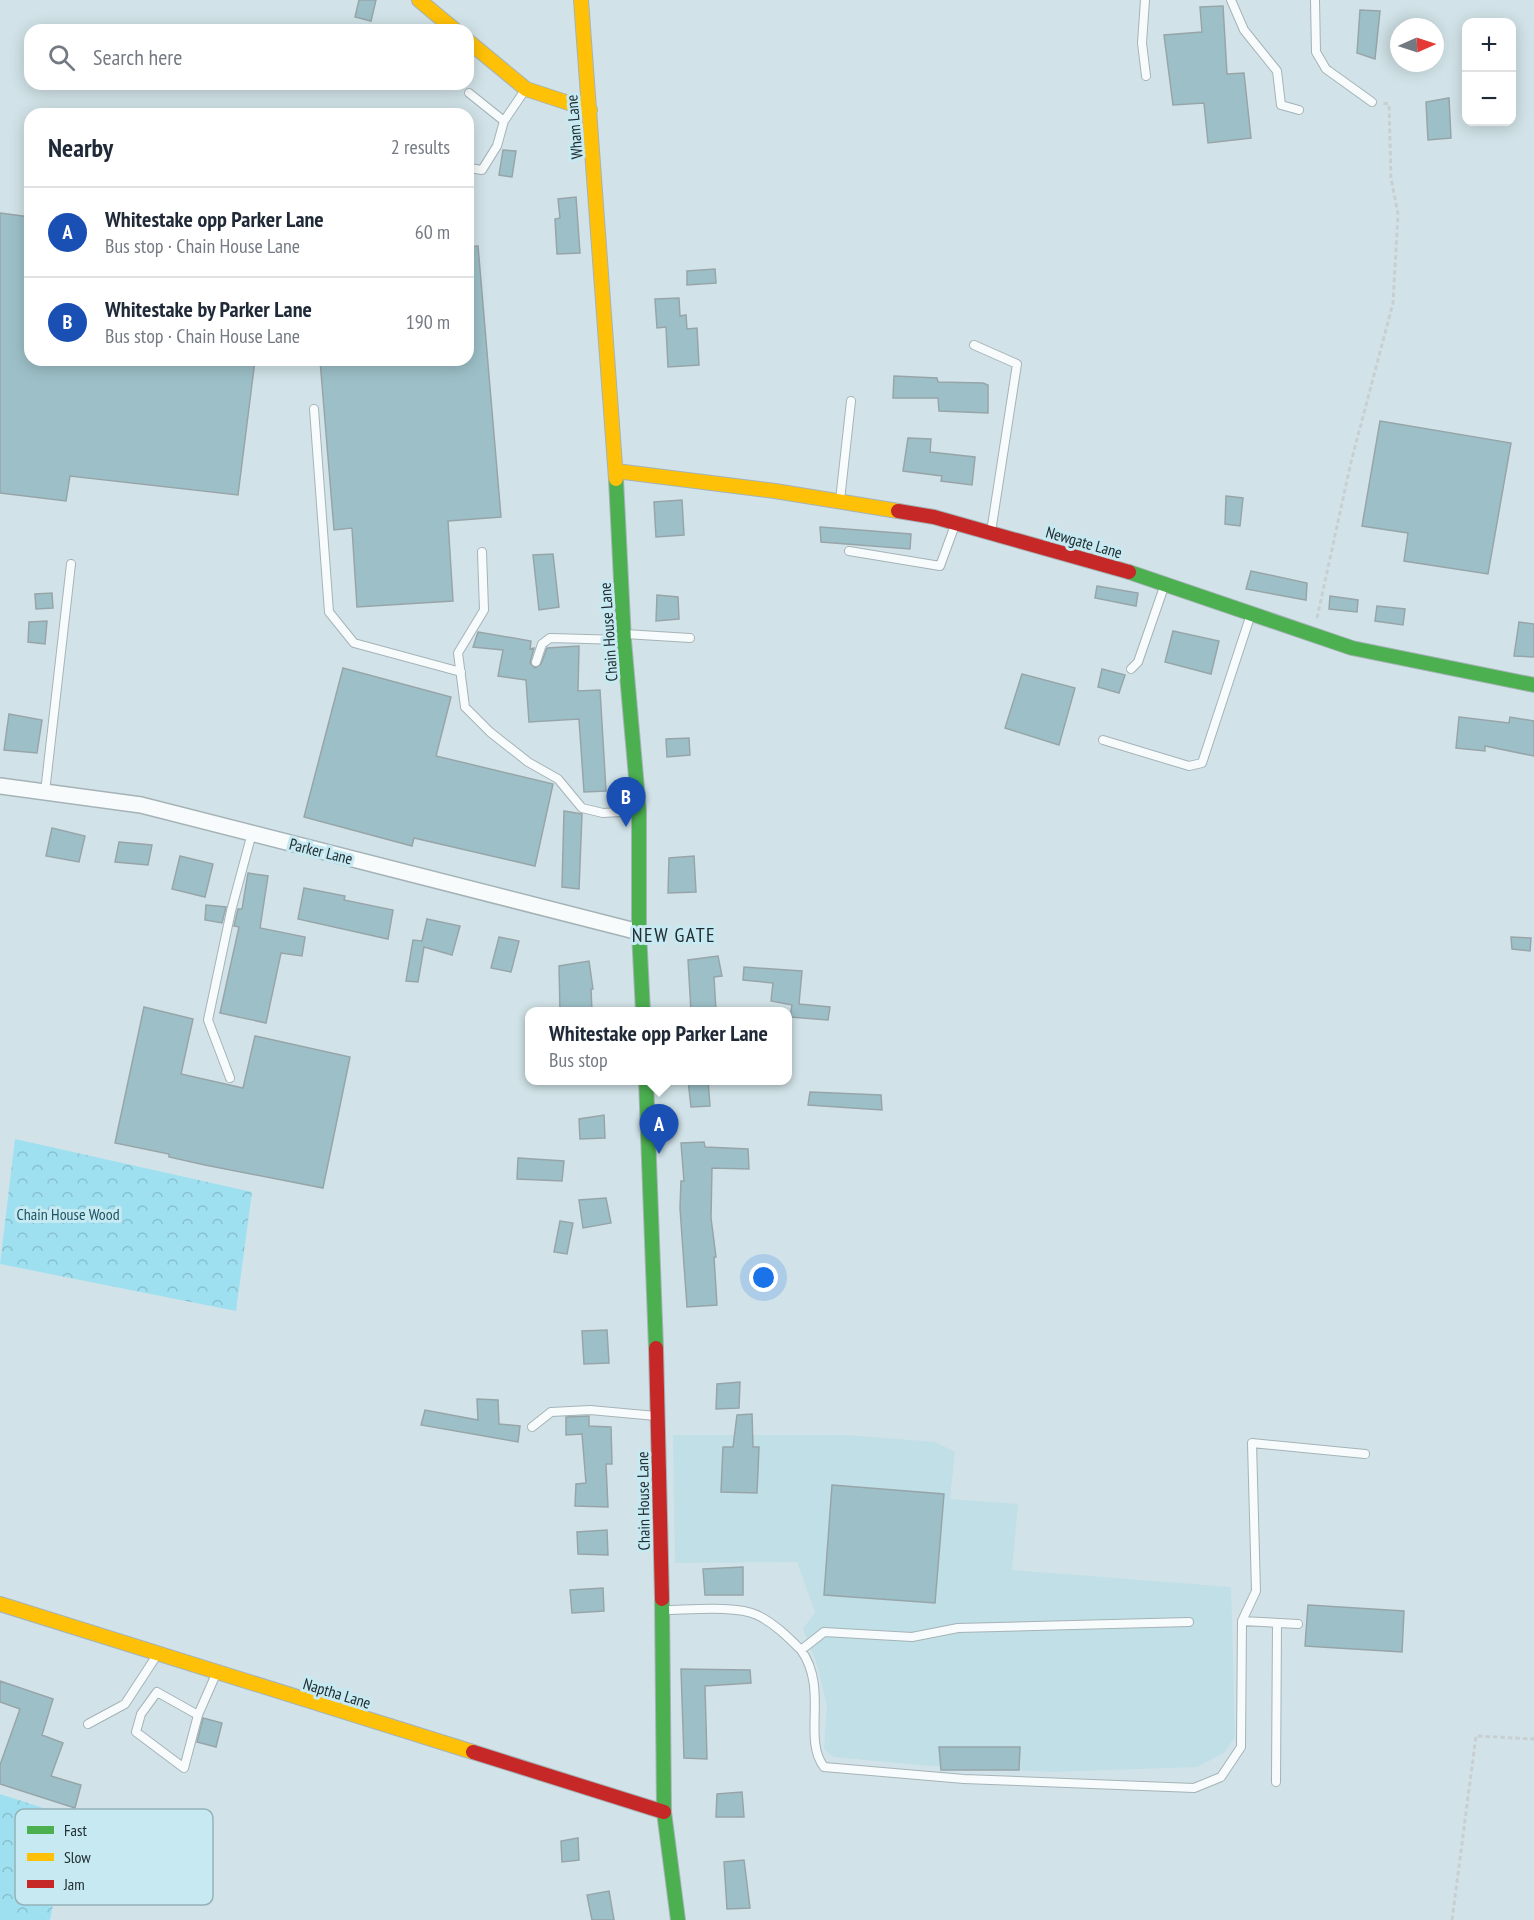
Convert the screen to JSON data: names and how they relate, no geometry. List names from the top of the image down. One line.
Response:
{"streets":{"street":["Wham Lane","Newgate Lane","Chain House Lane","Parker Lane","Naptha Lane"]},"crossings":[["Wham Lane","Chain House Lane"],["Newgate Lane","Chain House Lane"],["Chain House Lane","Parker Lane"],["Chain House Lane","Naptha Lane"]],"districts":["NEW GATE"],"parks":["Chain House Wood"],"legend":["Fast","Slow","Jam"],"north":"right","page":{"map_buttons":["+","−"],"search":"Search here","heading":["Nearby","2 results"],"list":[{"mark":"A","name":"Whitestake opp Parker Lane","note":"Bus stop · Chain House Lane","value":"60 m"},{"mark":"B","name":"Whitestake by Parker Lane","note":"Bus stop · Chain House Lane","value":"190 m"}],"pins":["B","A"],"popup":["Whitestake opp Parker Lane","Bus stop"]}}
